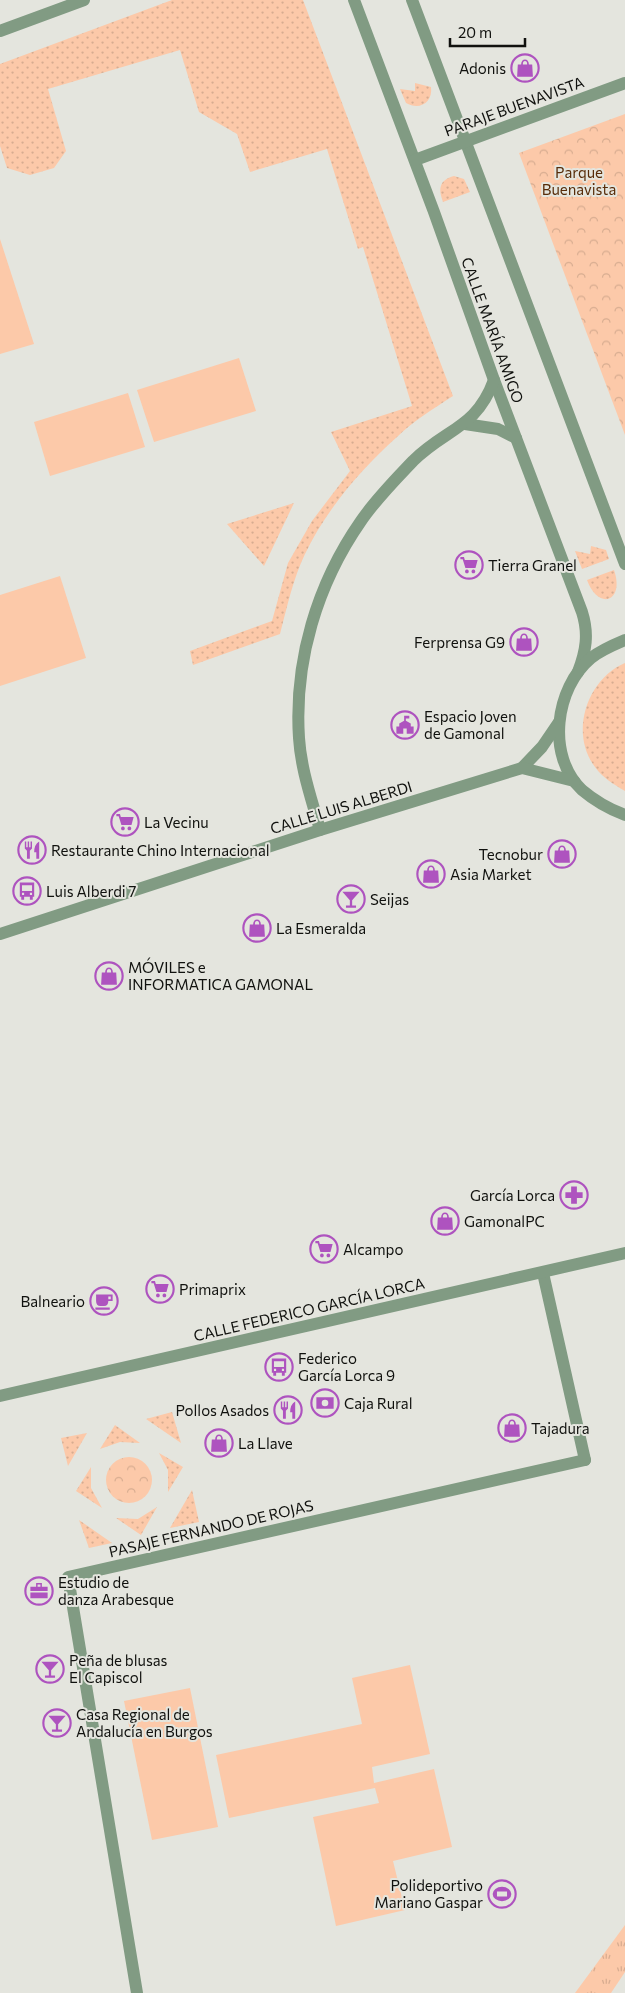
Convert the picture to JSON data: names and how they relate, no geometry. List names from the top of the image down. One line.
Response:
{"streets":{"street":["PARAJE BUENAVISTA","CALLE MARÍA AMIGO","CALLE LUIS ALBERDI","CALLE FEDERICO GARCÍA LORCA","PASAJE FERNANDO DE ROJAS"]},"crossings":[["PARAJE BUENAVISTA","CALLE MARÍA AMIGO"],["CALLE FEDERICO GARCÍA LORCA","PASAJE FERNANDO DE ROJAS"]],"parks":["Parque Buenavista"],"places":{"shop":["Adonis","Ferprensa G9","Tecnobur","Asia Market","La Esmeralda","MÓVILES e INFORMATICA GAMONAL","GamonalPC","Tajadura","La Llave"],"supermarket":["Tierra Granel","La Vecinu","Alcampo","Primaprix"],"public building":["Espacio Joven de Gamonal"],"restaurant":["Restaurante Chino Internacional","Pollos Asados"],"bus stop":["Luis Alberdi 7","Federico García Lorca 9"],"bar":["Seijas","Peña de blusas El Capiscol","Casa Regional de Andalucía en Burgos"],"pharmacy":["García Lorca"],"cafe":["Balneario"],"bank":["Caja Rural"],"office":["Estudio de danza Arabesque"],"sports":["Polideportivo Mariano Gaspar"]},"scale_bar":"20 m"}
